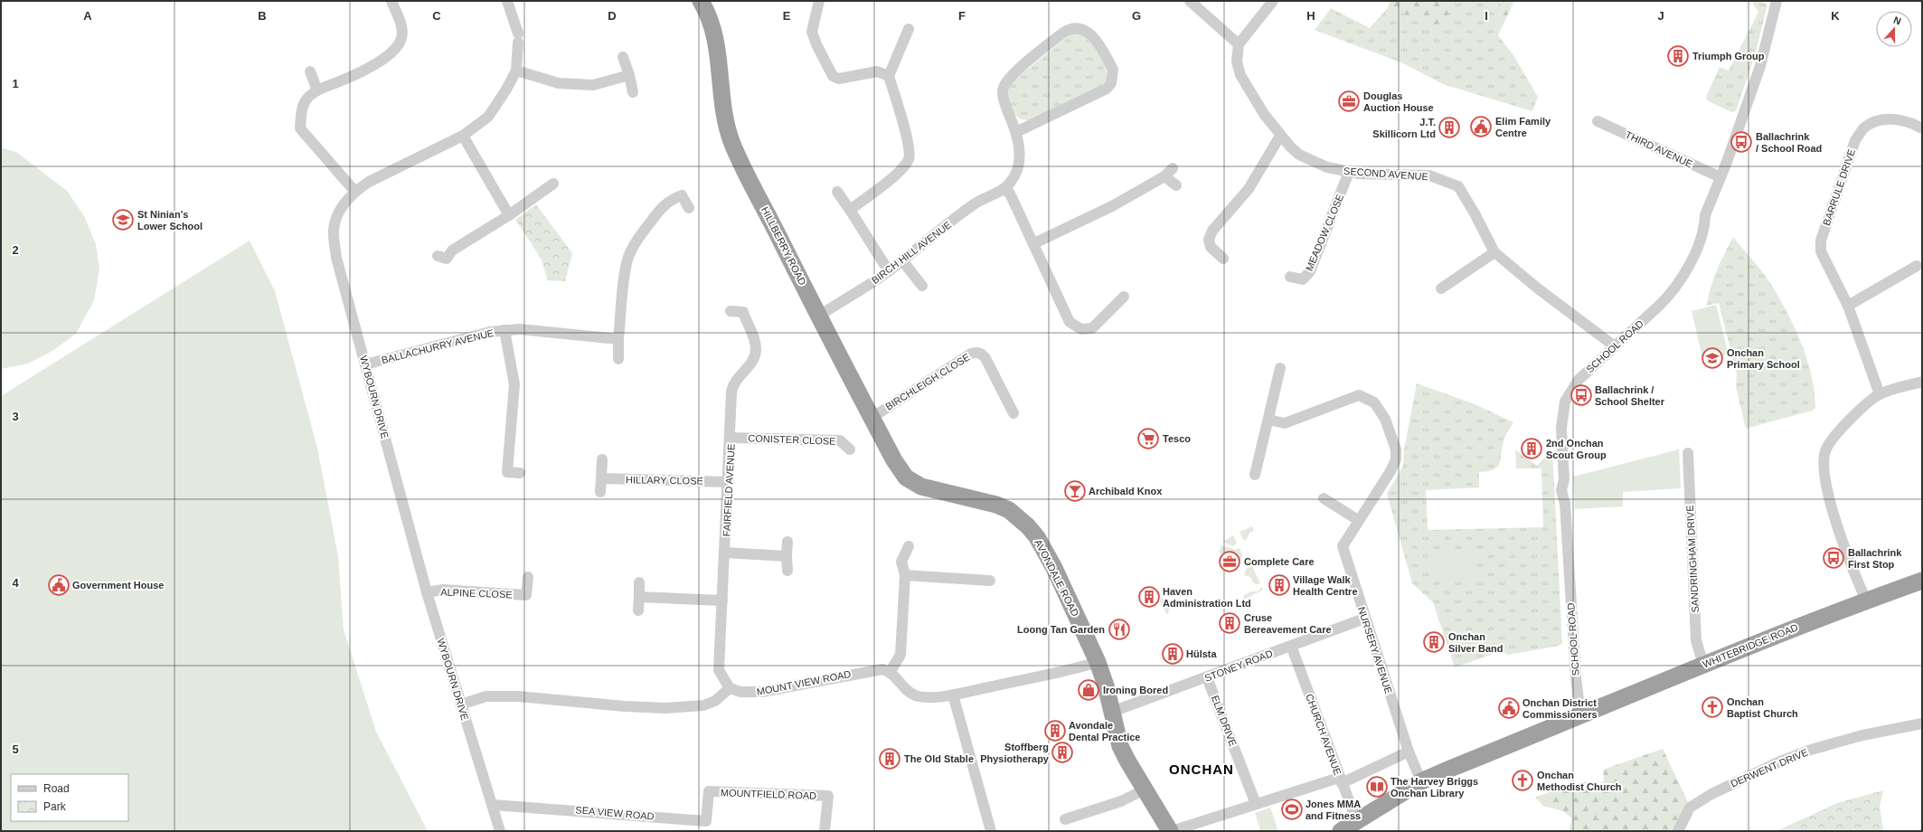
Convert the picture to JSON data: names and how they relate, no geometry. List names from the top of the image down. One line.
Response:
{"streets":{"highway":["HILLBERRY ROAD","AVONDALE ROAD","WHITEBRIDGE ROAD"],"street":["THIRD AVENUE","SECOND AVENUE","BARRULE DRIVE","MEADOW CLOSE","BIRCH HILL AVENUE","BALLACHURRY AVENUE","SCHOOL ROAD","BIRCHLEIGH CLOSE","WYBOURN DRIVE","CONISTER CLOSE","HILLARY CLOSE","FAIRFIELD AVENUE","SANDRINGHAM DRIVE","ALPINE CLOSE","NURSERY AVENUE","STONEY ROAD","MOUNT VIEW ROAD","ELM DRIVE","CHURCH AVENUE","DERWENT DRIVE","MOUNTFIELD ROAD","SEA VIEW ROAD"]},"crossings":[["THIRD AVENUE","SCHOOL ROAD"],["SECOND AVENUE","MEADOW CLOSE"],["SECOND AVENUE","SCHOOL ROAD"],["HILLBERRY ROAD","BIRCH HILL AVENUE"],["HILLBERRY ROAD","BIRCHLEIGH CLOSE"],["HILLBERRY ROAD","AVONDALE ROAD"],["BALLACHURRY AVENUE","WYBOURN DRIVE"],["SCHOOL ROAD","WHITEBRIDGE ROAD"],["WYBOURN DRIVE","ALPINE CLOSE"],["WYBOURN DRIVE","SEA VIEW ROAD"],["CONISTER CLOSE","FAIRFIELD AVENUE"],["HILLARY CLOSE","FAIRFIELD AVENUE"],["FAIRFIELD AVENUE","MOUNT VIEW ROAD"],["SANDRINGHAM DRIVE","WHITEBRIDGE ROAD"],["AVONDALE ROAD","STONEY ROAD"],["WHITEBRIDGE ROAD","NURSERY AVENUE"],["WHITEBRIDGE ROAD","CHURCH AVENUE"],["NURSERY AVENUE","STONEY ROAD"],["STONEY ROAD","ELM DRIVE"],["STONEY ROAD","CHURCH AVENUE"],["MOUNTFIELD ROAD","SEA VIEW ROAD"]],"districts":["ONCHAN"],"places":{"building":["Triumph Group","J.T. Skillicorn Ltd","2nd Onchan Scout Group","Village Walk Health Centre","Haven Administration Ltd","Cruse Bereavement Care","Onchan Silver Band","Hülsta","Avondale Dental Practice","Stoffberg Physiotherapy","The Old Stable"],"office":["Douglas Auction House","Complete Care"],"public building":["Elim Family Centre","Government House","Onchan District Commissioners"],"bus stop":["Ballachrink / School Road","Ballachrink / School Shelter","Ballachrink First Stop"],"school or university":["St Ninian's Lower School","Onchan Primary School"],"supermarket":["Tesco"],"bar":["Archibald Knox"],"restaurant":["Loong Tan Garden"],"shop":["Ironing Bored"],"church":["Onchan Baptist Church","Onchan Methodist Church"],"library":["The Harvey Briggs Onchan Library"],"sports":["Jones MMA and Fitness"]},"legend":["Road","Park"],"north":"top","grid":{"columns":["A","B","C","D","E","F","G","H","I","J","K"],"rows":["1","2","3","4","5"]}}
